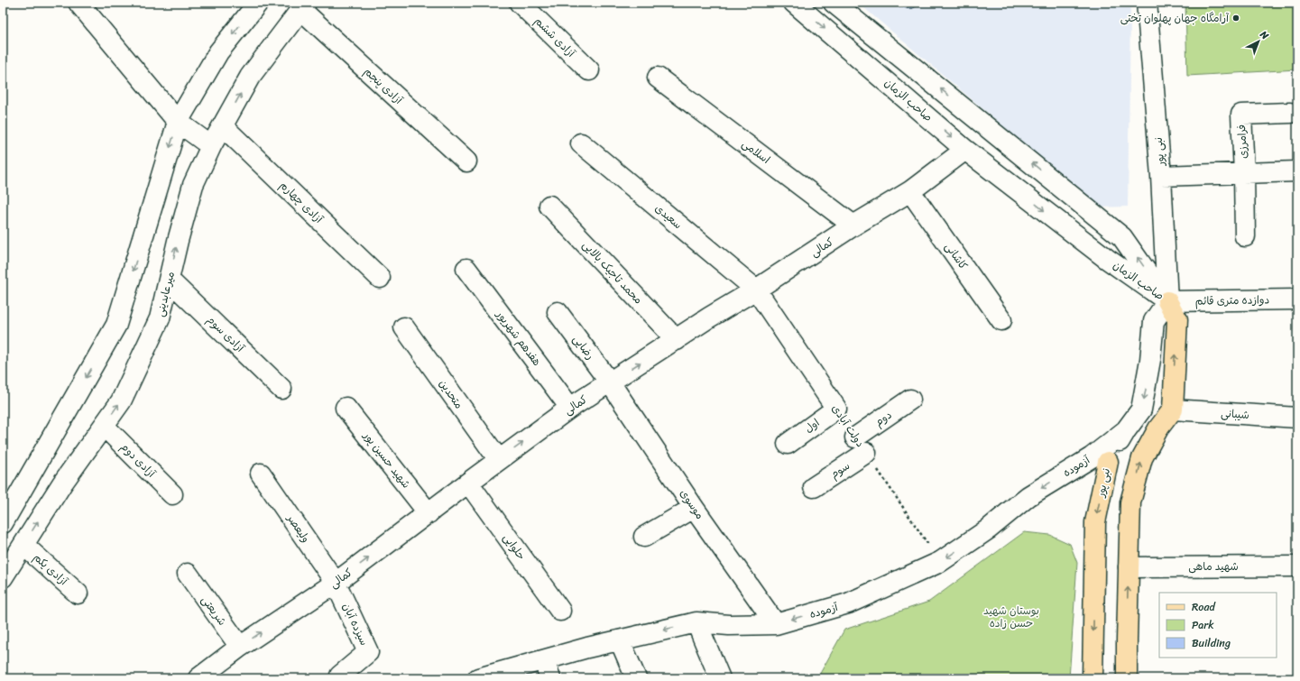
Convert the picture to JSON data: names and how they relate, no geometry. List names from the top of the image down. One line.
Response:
{"streets":{"main road":["نبی پور"],"street":["آزادی ششم","آزادی پنجم","صاحب الزمان","فرامرزی","اسلامی","آزادی چهارم","سعیدی","کمالی","کاشانی","محمد تاجیک بالایی","میرعابدینی","دوازده متری قائم","آزادی سوم","هفدهم شهریور","رضایی","متحدین","شیبانی","دوم","اول","دولت آبادی","آزادی دوم","شهید حسین پور","آزموده","سوم","موسوی","ولیعصر","حلوایی","شهید ماهی","آزادی یکم","شریعتی","سیزده آبان"]},"crossings":[["آزادی پنجم","میرعابدینی"],["صاحب الزمان","نبی پور"],["صاحب الزمان","کمالی"],["صاحب الزمان","دوازده متری قائم"],["فرامرزی","نبی پور"],["اسلامی","کمالی"],["نبی پور","دوازده متری قائم"],["نبی پور","شیبانی"],["نبی پور","آزموده"],["آزادی چهارم","میرعابدینی"],["سعیدی","کمالی"],["سعیدی","دولت آبادی"],["کمالی","کاشانی"],["کمالی","محمد تاجیک بالایی"],["کمالی","هفدهم شهریور"],["کمالی","رضایی"],["کمالی","متحدین"],["کمالی","دولت آبادی"],["کمالی","شهید حسین پور"],["کمالی","موسوی"],["کمالی","ولیعصر"],["کمالی","حلوایی"],["کمالی","شریعتی"],["کمالی","سیزده آبان"],["میرعابدینی","آزادی سوم"],["میرعابدینی","آزادی دوم"],["میرعابدینی","آزادی یکم"],["رضایی","موسوی"],["اول","دولت آبادی"],["دولت آبادی","آزموده"],["دولت آبادی","سوم"],["آزموده","موسوی"],["ولیعصر","سیزده آبان"]],"one_way":["کمالی","آزموده"],"parks":["بوستان شهید حسن زاده"],"places":["آرامگاه جهان پهلوان تختی"],"legend":["Road","Park","Building"],"north":"top right"}
